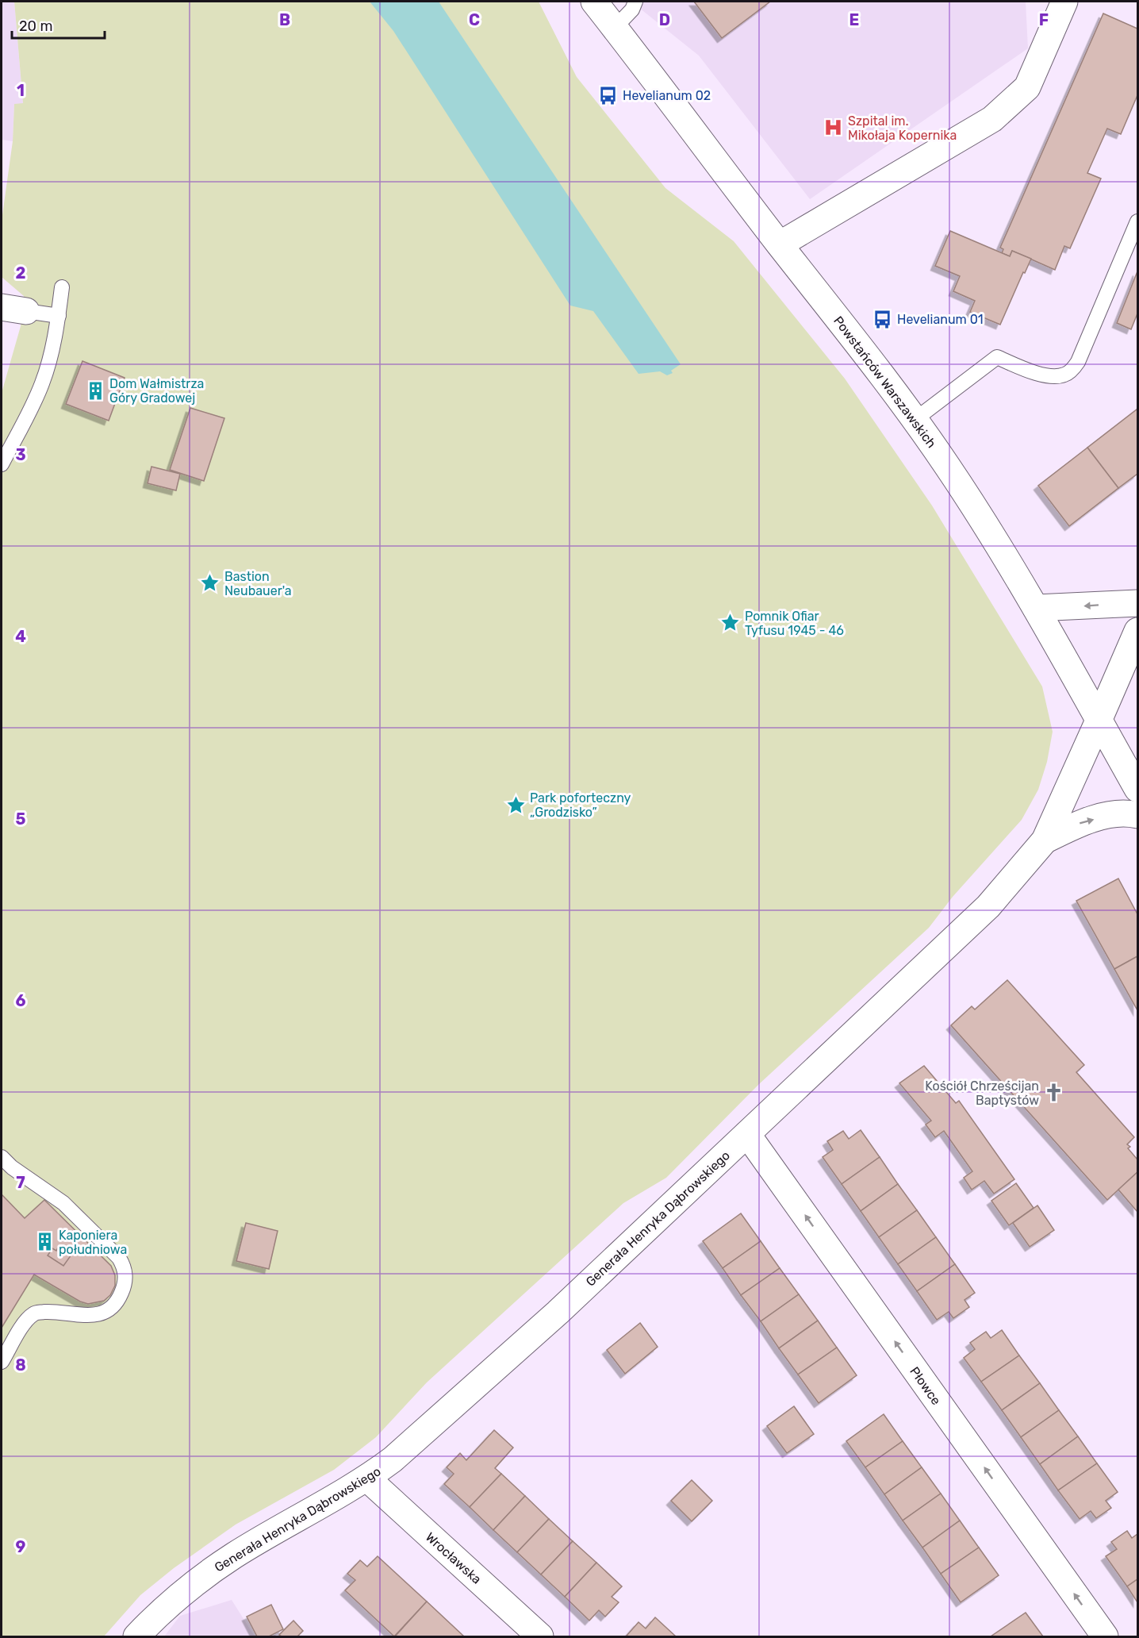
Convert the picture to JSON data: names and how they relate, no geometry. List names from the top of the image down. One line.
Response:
{"streets":{"street":["Powstańców Warszawskich","Generała Henryka Dąbrowskiego","Płowce","Wrocławska"]},"crossings":[["Powstańców Warszawskich","Generała Henryka Dąbrowskiego"],["Generała Henryka Dąbrowskiego","Płowce"],["Generała Henryka Dąbrowskiego","Wrocławska"]],"one_way":["Płowce"],"places":{"bus stop":["Hevelianum 02","Hevelianum 01"],"hospital":["Szpital im. Mikołaja Kopernika"],"building":["Dom Wałmistrza Góry Gradowej","Kaponiera południowa"],"place":["Bastion Neubauer'a","Pomnik Ofiar Tyfusu 1945 - 46","Park poforteczny „Grodzisko”"],"church":["Kościół Chrześcijan Baptystów"]},"scale_bar":"20 m","grid":{"columns":["B","C","D","E","F"],"rows":["1","2","3","4","5","6","7","8","9"]}}
